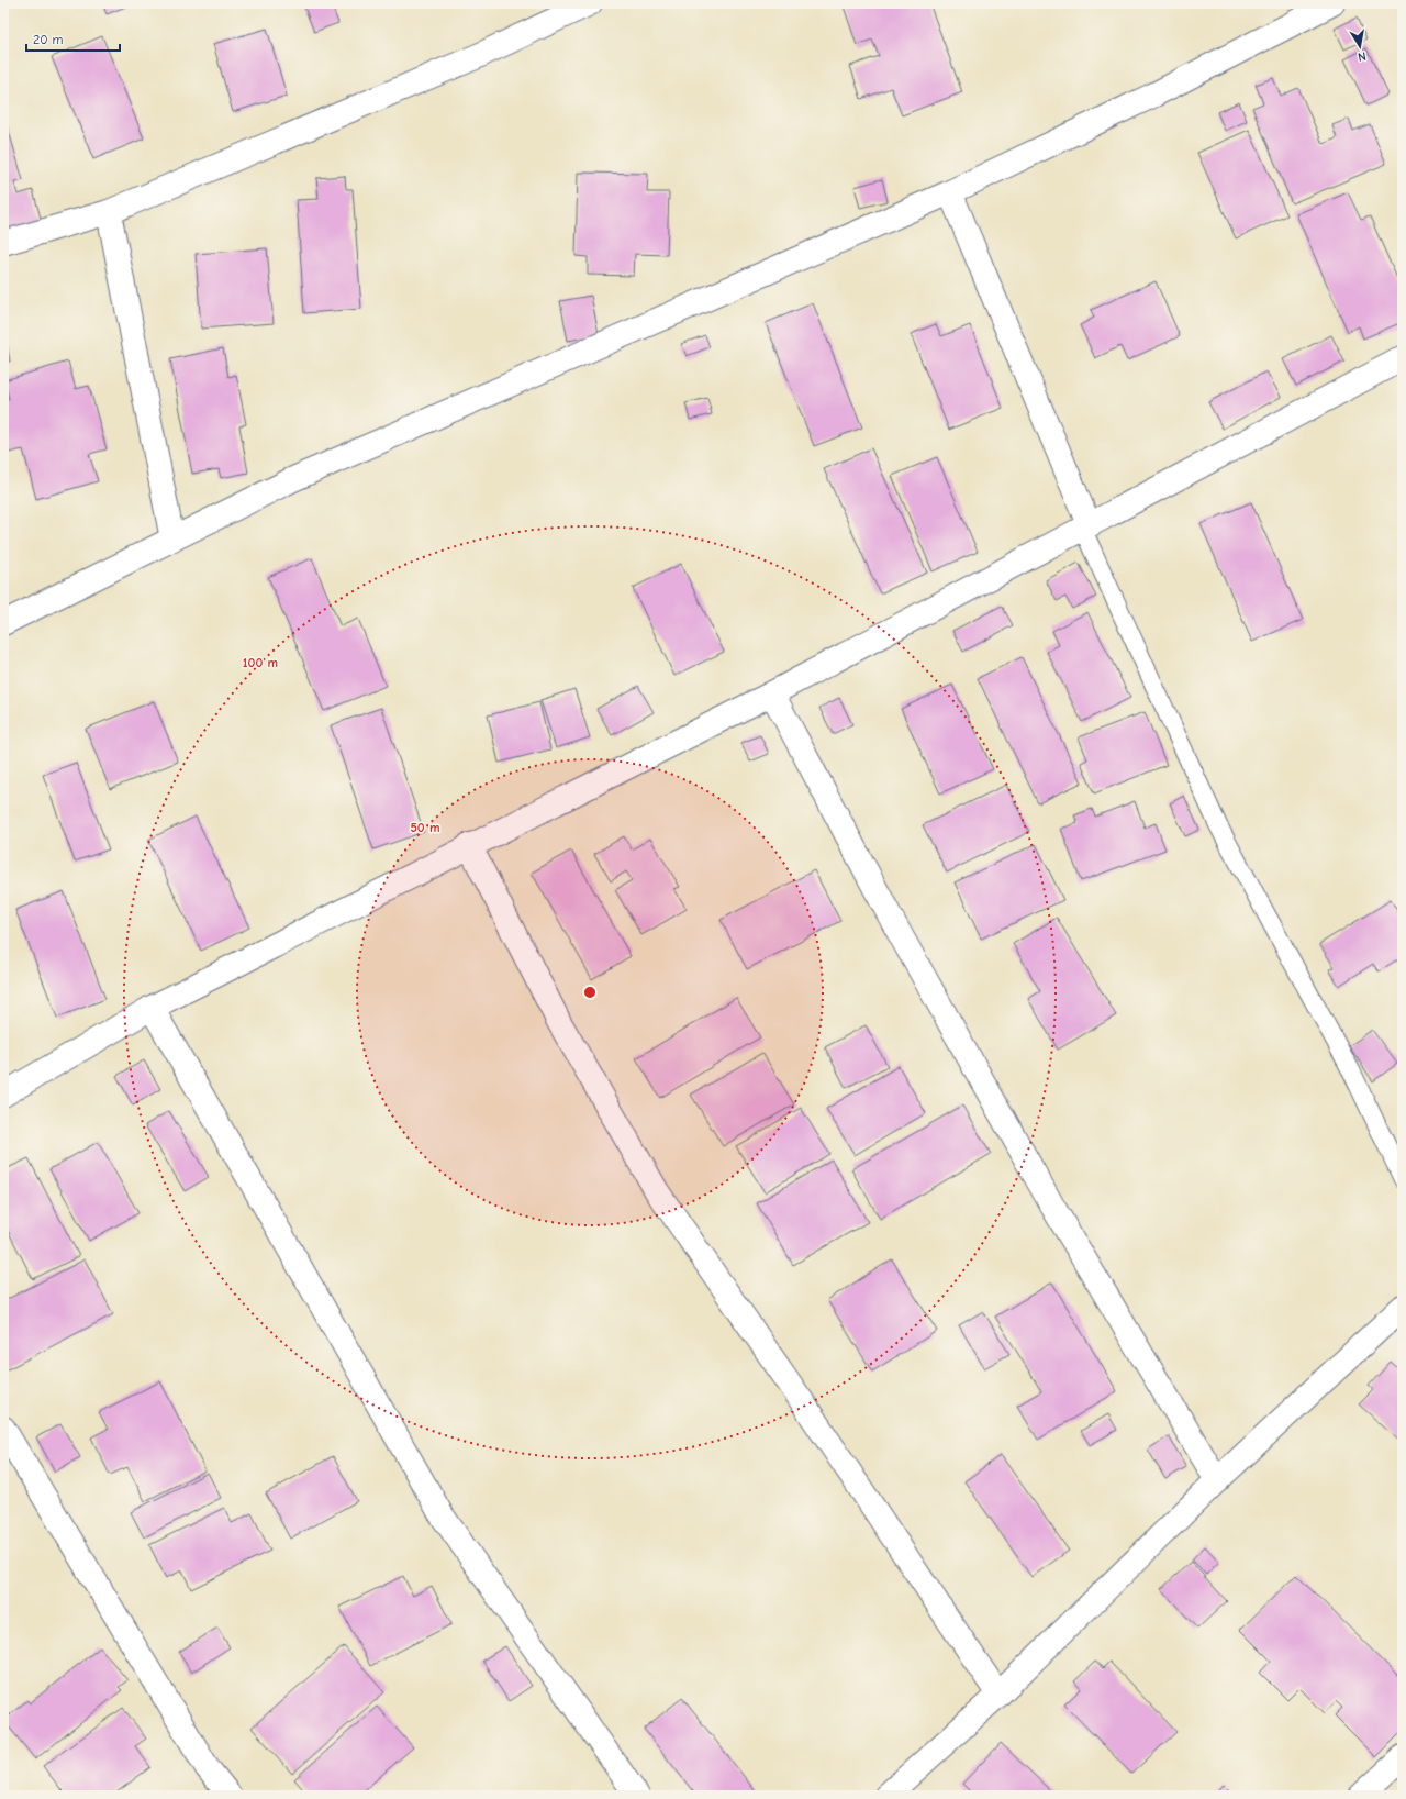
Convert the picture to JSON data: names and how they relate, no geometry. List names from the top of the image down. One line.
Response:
{"scale_bar":"20 m","north":"bottom","rings":["100 m","50 m"]}
